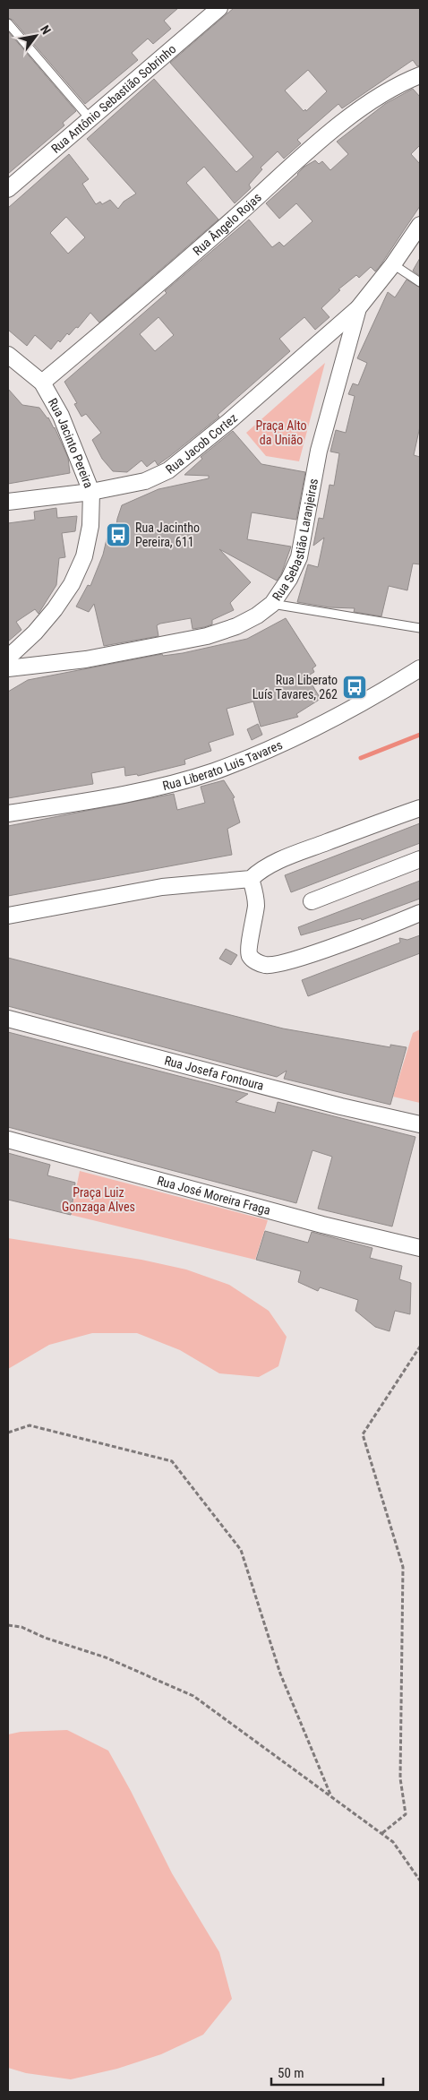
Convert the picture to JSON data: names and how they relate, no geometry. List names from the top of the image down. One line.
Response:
{"streets":{"street":["Rua Antônio Sebastião Sobrinho","Rua Ângelo Rojas","Rua Jacob Cortez","Rua Jacinto Pereira","Rua Sebastião Laranjeiras","Rua Liberato Luis Tavares","Rua Josefa Fontoura","Rua José Moreira Fraga"]},"crossings":[["Rua Ângelo Rojas","Rua Jacinto Pereira"],["Rua Jacob Cortez","Rua Jacinto Pereira"],["Rua Jacob Cortez","Rua Sebastião Laranjeiras"]],"parks":["Praça Alto da União","Praça Luiz Gonzaga Alves"],"places":{"bus stop":["Rua Jacintho Pereira, 611","Rua Liberato Luís Tavares, 262"]},"scale_bar":"50 m","north":"top right"}
